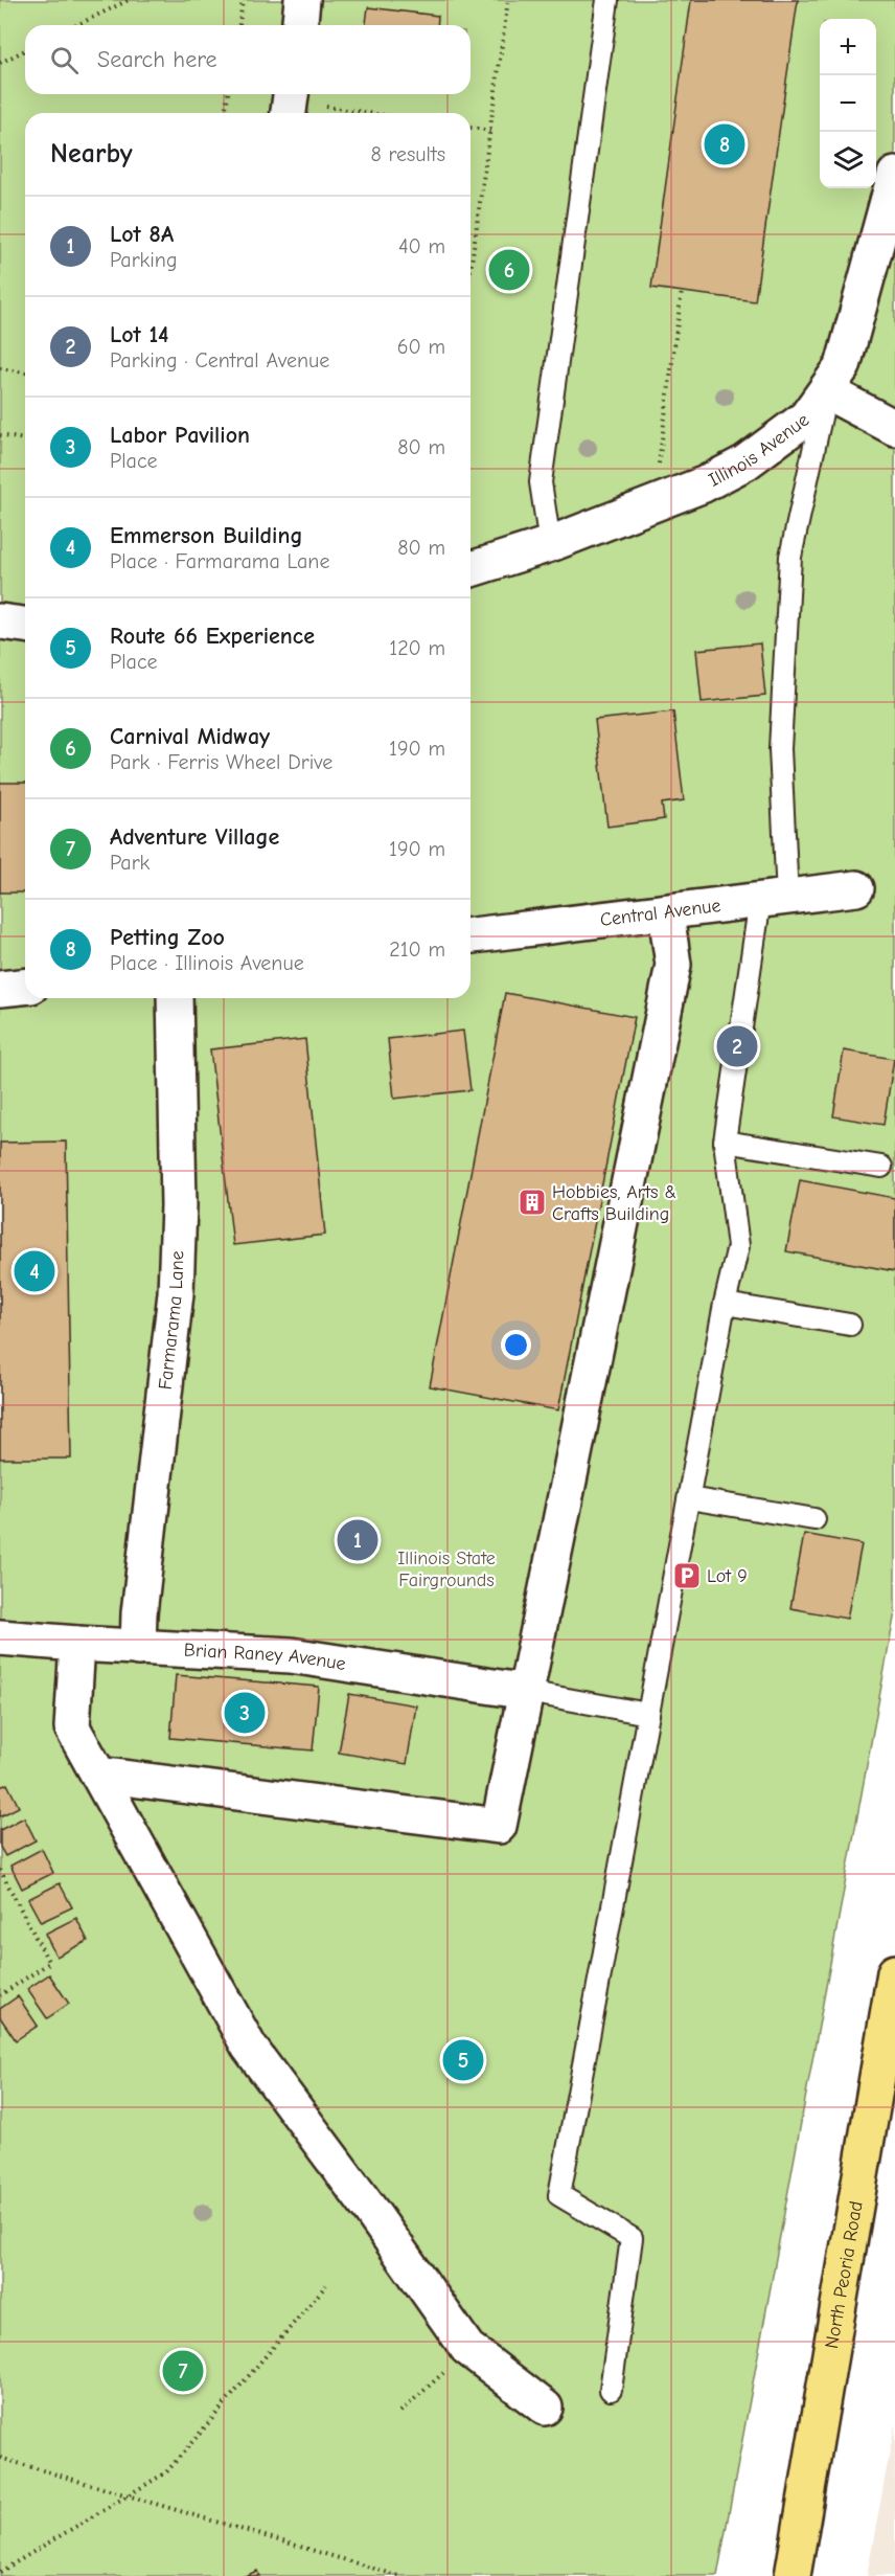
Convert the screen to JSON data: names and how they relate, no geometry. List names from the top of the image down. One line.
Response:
{"streets":{"main road":["North Peoria Road"],"street":["Illinois Avenue","Central Avenue","Farmarama Lane","Brian Raney Avenue"]},"crossings":[["Farmarama Lane","Brian Raney Avenue"]],"parks":["Illinois State Fairgrounds"],"places":{"building":["Hobbies, Arts & Crafts Building"],"parking":["Lot 9"]},"page":{"map_buttons":["+","−"],"search":"Search here","heading":["Nearby","8 results"],"pins":["8","6","2","4","1","3","5","7"],"list":[{"mark":"1","name":"Lot 8A","note":"Parking","value":"40 m"},{"mark":"2","name":"Lot 14","note":"Parking · Central Avenue","value":"60 m"},{"mark":"3","name":"Labor Pavilion","note":"Place","value":"80 m"},{"mark":"4","name":"Emmerson Building","note":"Place · Farmarama Lane","value":"80 m"},{"mark":"5","name":"Route 66 Experience","note":"Place","value":"120 m"},{"mark":"6","name":"Carnival Midway","note":"Park · Ferris Wheel Drive","value":"190 m"},{"mark":"7","name":"Adventure Village","note":"Park","value":"190 m"},{"mark":"8","name":"Petting Zoo","note":"Place · Illinois Avenue","value":"210 m"}]}}
